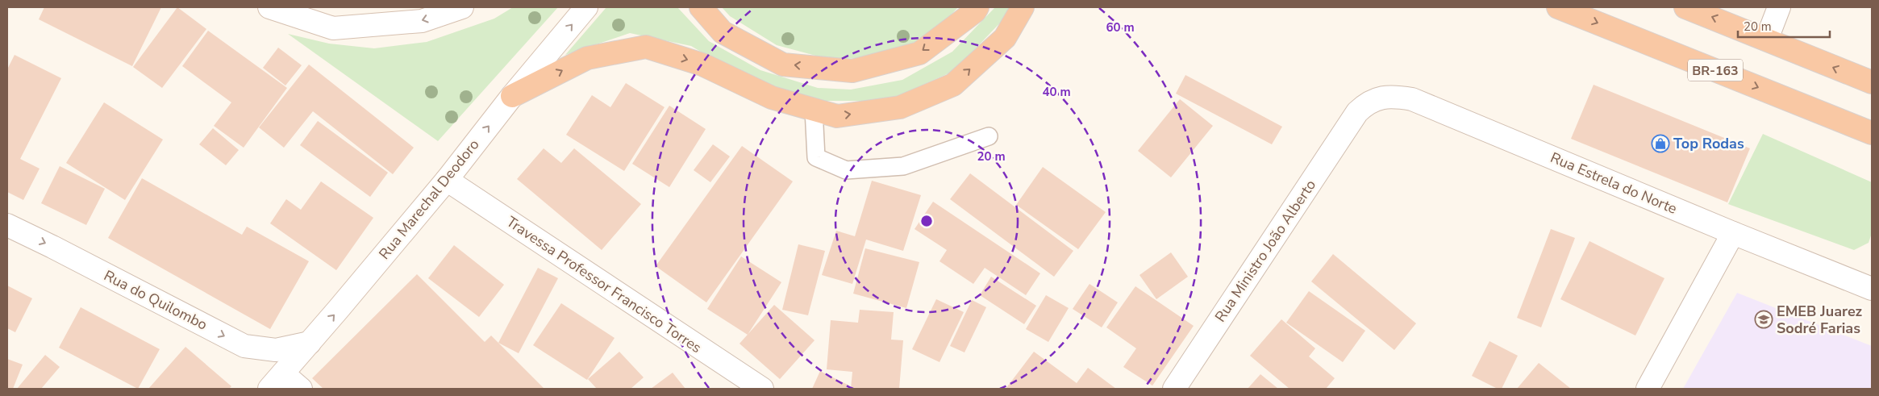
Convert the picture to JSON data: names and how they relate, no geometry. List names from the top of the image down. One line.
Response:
{"streets":{"highway":["BR-163"],"street":["Rua Estrela do Norte","Rua Marechal Deodoro","Rua Ministro João Alberto","Travessa Professor Francisco Torres","Rua do Quilombo"]},"crossings":[["Rua Estrela do Norte","Rua Ministro João Alberto"],["Rua Marechal Deodoro","Travessa Professor Francisco Torres"],["Rua Marechal Deodoro","Rua do Quilombo"]],"one_way":["Rua Marechal Deodoro","Rua do Quilombo"],"places":{"shop":["Top Rodas"],"school or university":["EMEB Juarez Sodré Farias"]},"scale_bar":"20 m","rings":["60 m","40 m","20 m"]}
